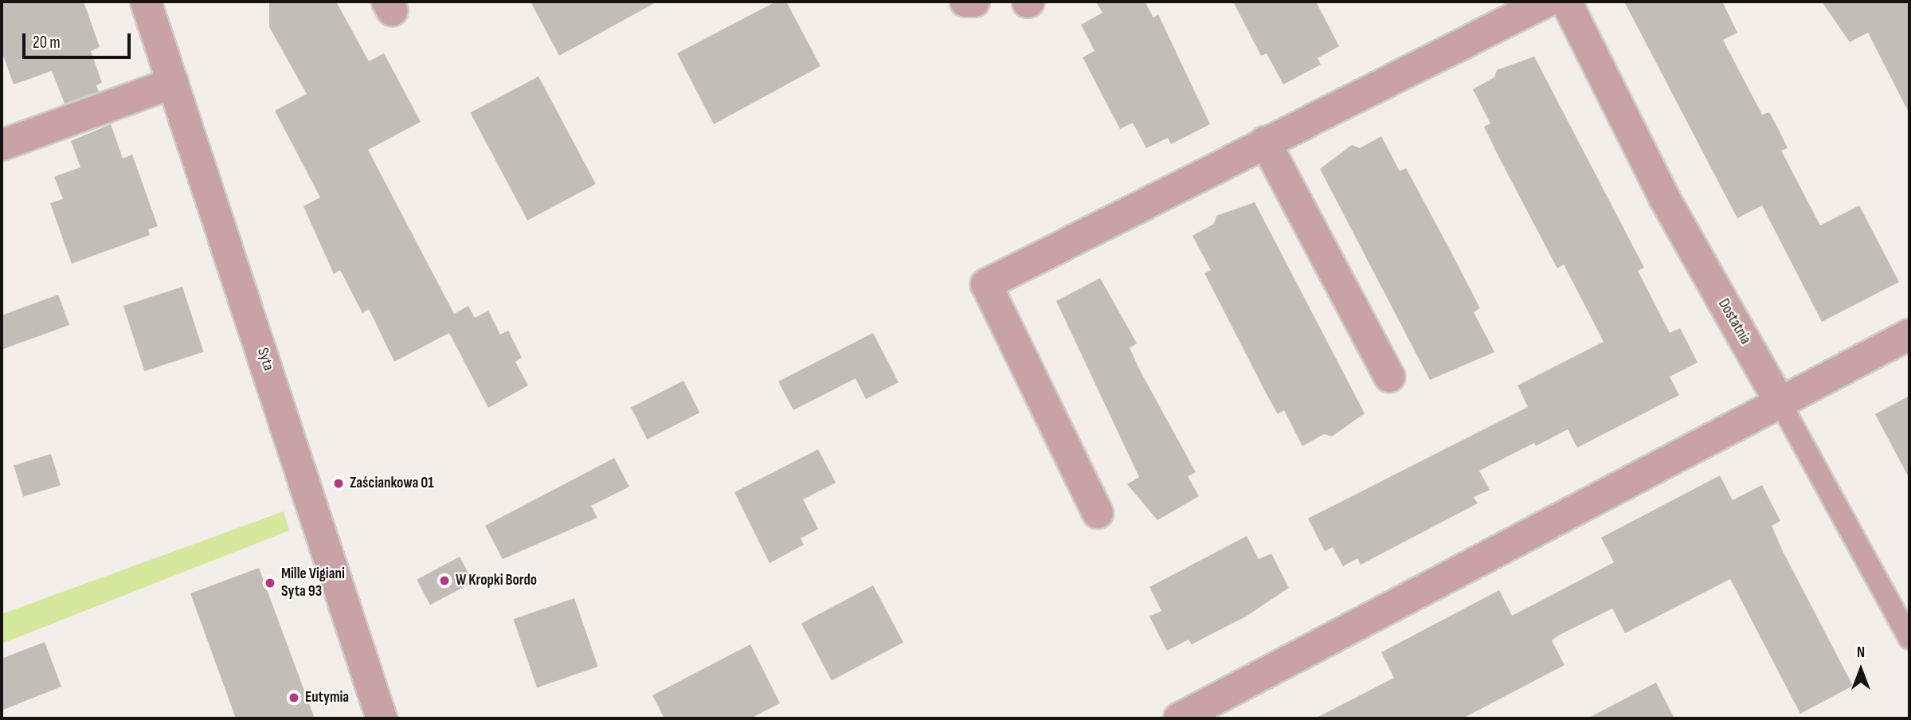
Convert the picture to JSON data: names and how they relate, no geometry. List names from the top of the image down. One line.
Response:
{"streets":{"street":["Dostatnia","Syta"]},"places":["Zaściankowa 01","W Kropki Bordo","Mille Vigiani Syta 93","Eutymia"],"scale_bar":"20 m","north":"top"}
